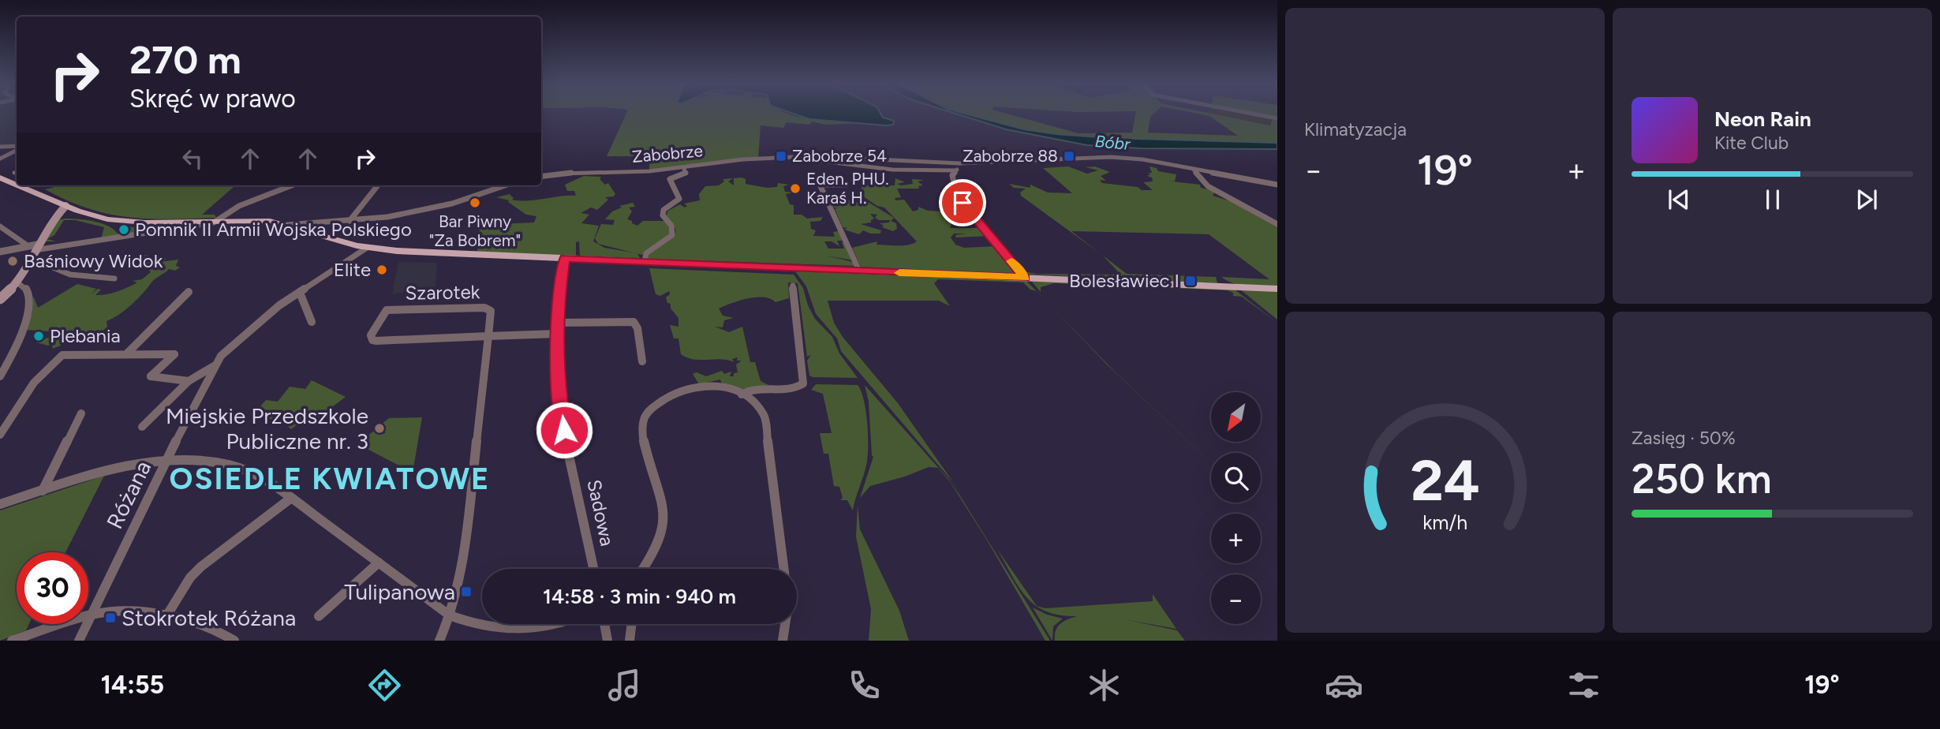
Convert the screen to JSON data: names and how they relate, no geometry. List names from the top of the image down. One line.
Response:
{"streets":{"street":["Zabobrze","Szarotek","Różana","Sadowa"]},"crossings":[["Szarotek","Sadowa"]],"districts":["OSIEDLE KWIATOWE"],"water":["Bóbr"],"places":{"transit":["Zabobrze 54","Zabobrze 88","Bolesławiec I","Tulipanowa","Stokrotek Różana"],"other":["Eden. PHU. Karaś H.","Bar Piwny \"Za Bobrem\"","Pomnik II Armii Wojska Polskiego","Baśniowy Widok","Elite","Plebania","Miejskie Przedszkole Publiczne nr. 3"]},"north":"bottom left","page":{"tile":["Klimatyzacja",["Zasięg · 50%","250 km"]],"turn":["270 m","Skręć w prawo"],"song":["Neon Rain","Kite Club"],"heat":["−","19°","+"],"map_buttons":["+","−"],"limit":"30","trip":"14:58 · 3 min · 940 m","tabs":["14:55","19°"],"gauge":["24","km/h"]}}
